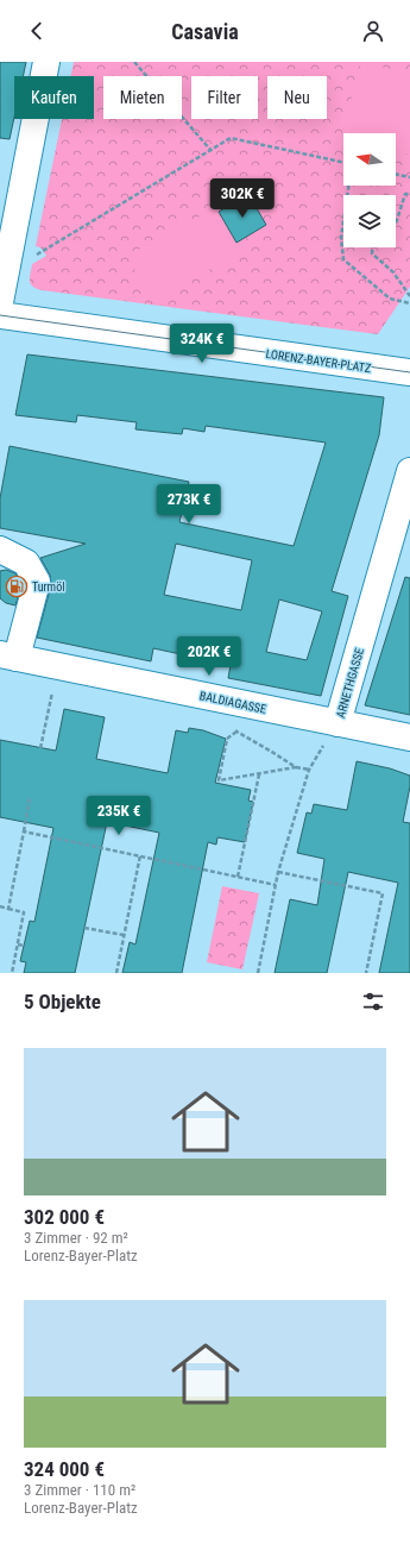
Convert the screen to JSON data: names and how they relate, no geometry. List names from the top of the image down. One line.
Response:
{"streets":{"street":["LORENZ-BAYER-PLATZ","ARNETHGASSE","BALDIAGASSE"]},"crossings":[["ARNETHGASSE","BALDIAGASSE"]],"places":{"fuel station":["Turmöl"]},"north":"left","page":{"header":"Casavia","chip":["Kaufen","Mieten","Filter","Neu"],"price":["302K €","324K €","273K €","202K €","235K €"],"heading":"5 Objekte","list":[{"name":"302 000 €","note":"3 Zimmer · 92 m² · Lorenz-Bayer-Platz"},{"name":"324 000 €","note":"3 Zimmer · 110 m² · Lorenz-Bayer-Platz"}]}}
